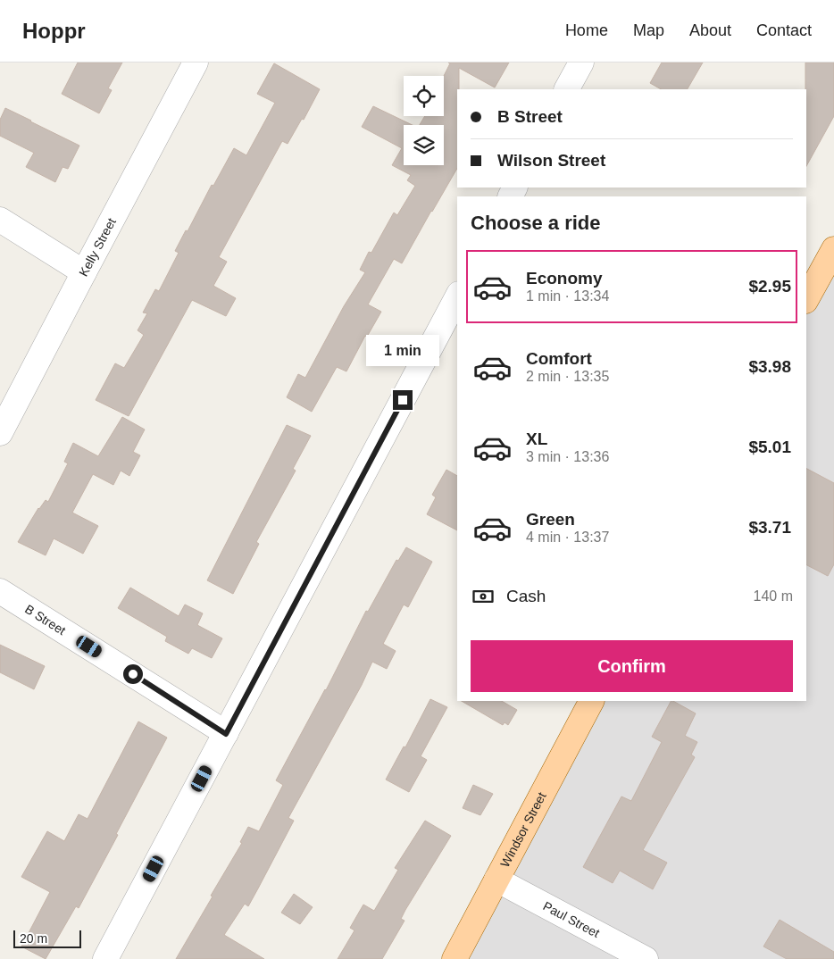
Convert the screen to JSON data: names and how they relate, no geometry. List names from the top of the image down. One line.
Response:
{"streets":{"main road":["Windsor Street"],"street":["Kelly Street","B Street","Paul Street"]},"crossings":[["Windsor Street","Paul Street"]],"scale_bar":"20 m","page":{"header":"Hoppr","nav":["Home","Map","About","Contact"],"banner":["B Street","Wilson Street"],"heading":"Choose a ride","list":[{"name":"Economy","note":"1 min · 13:34","value":"$2.95"},{"name":"Comfort","note":"2 min · 13:35","value":"$3.98"},{"name":"XL","note":"3 min · 13:36","value":"$5.01"},{"name":"Green","note":"4 min · 13:37","value":"$3.71"}],"bubble":"1 min","pay":["Cash","140 m"],"buttons":"Confirm","scale":"20 m"}}
